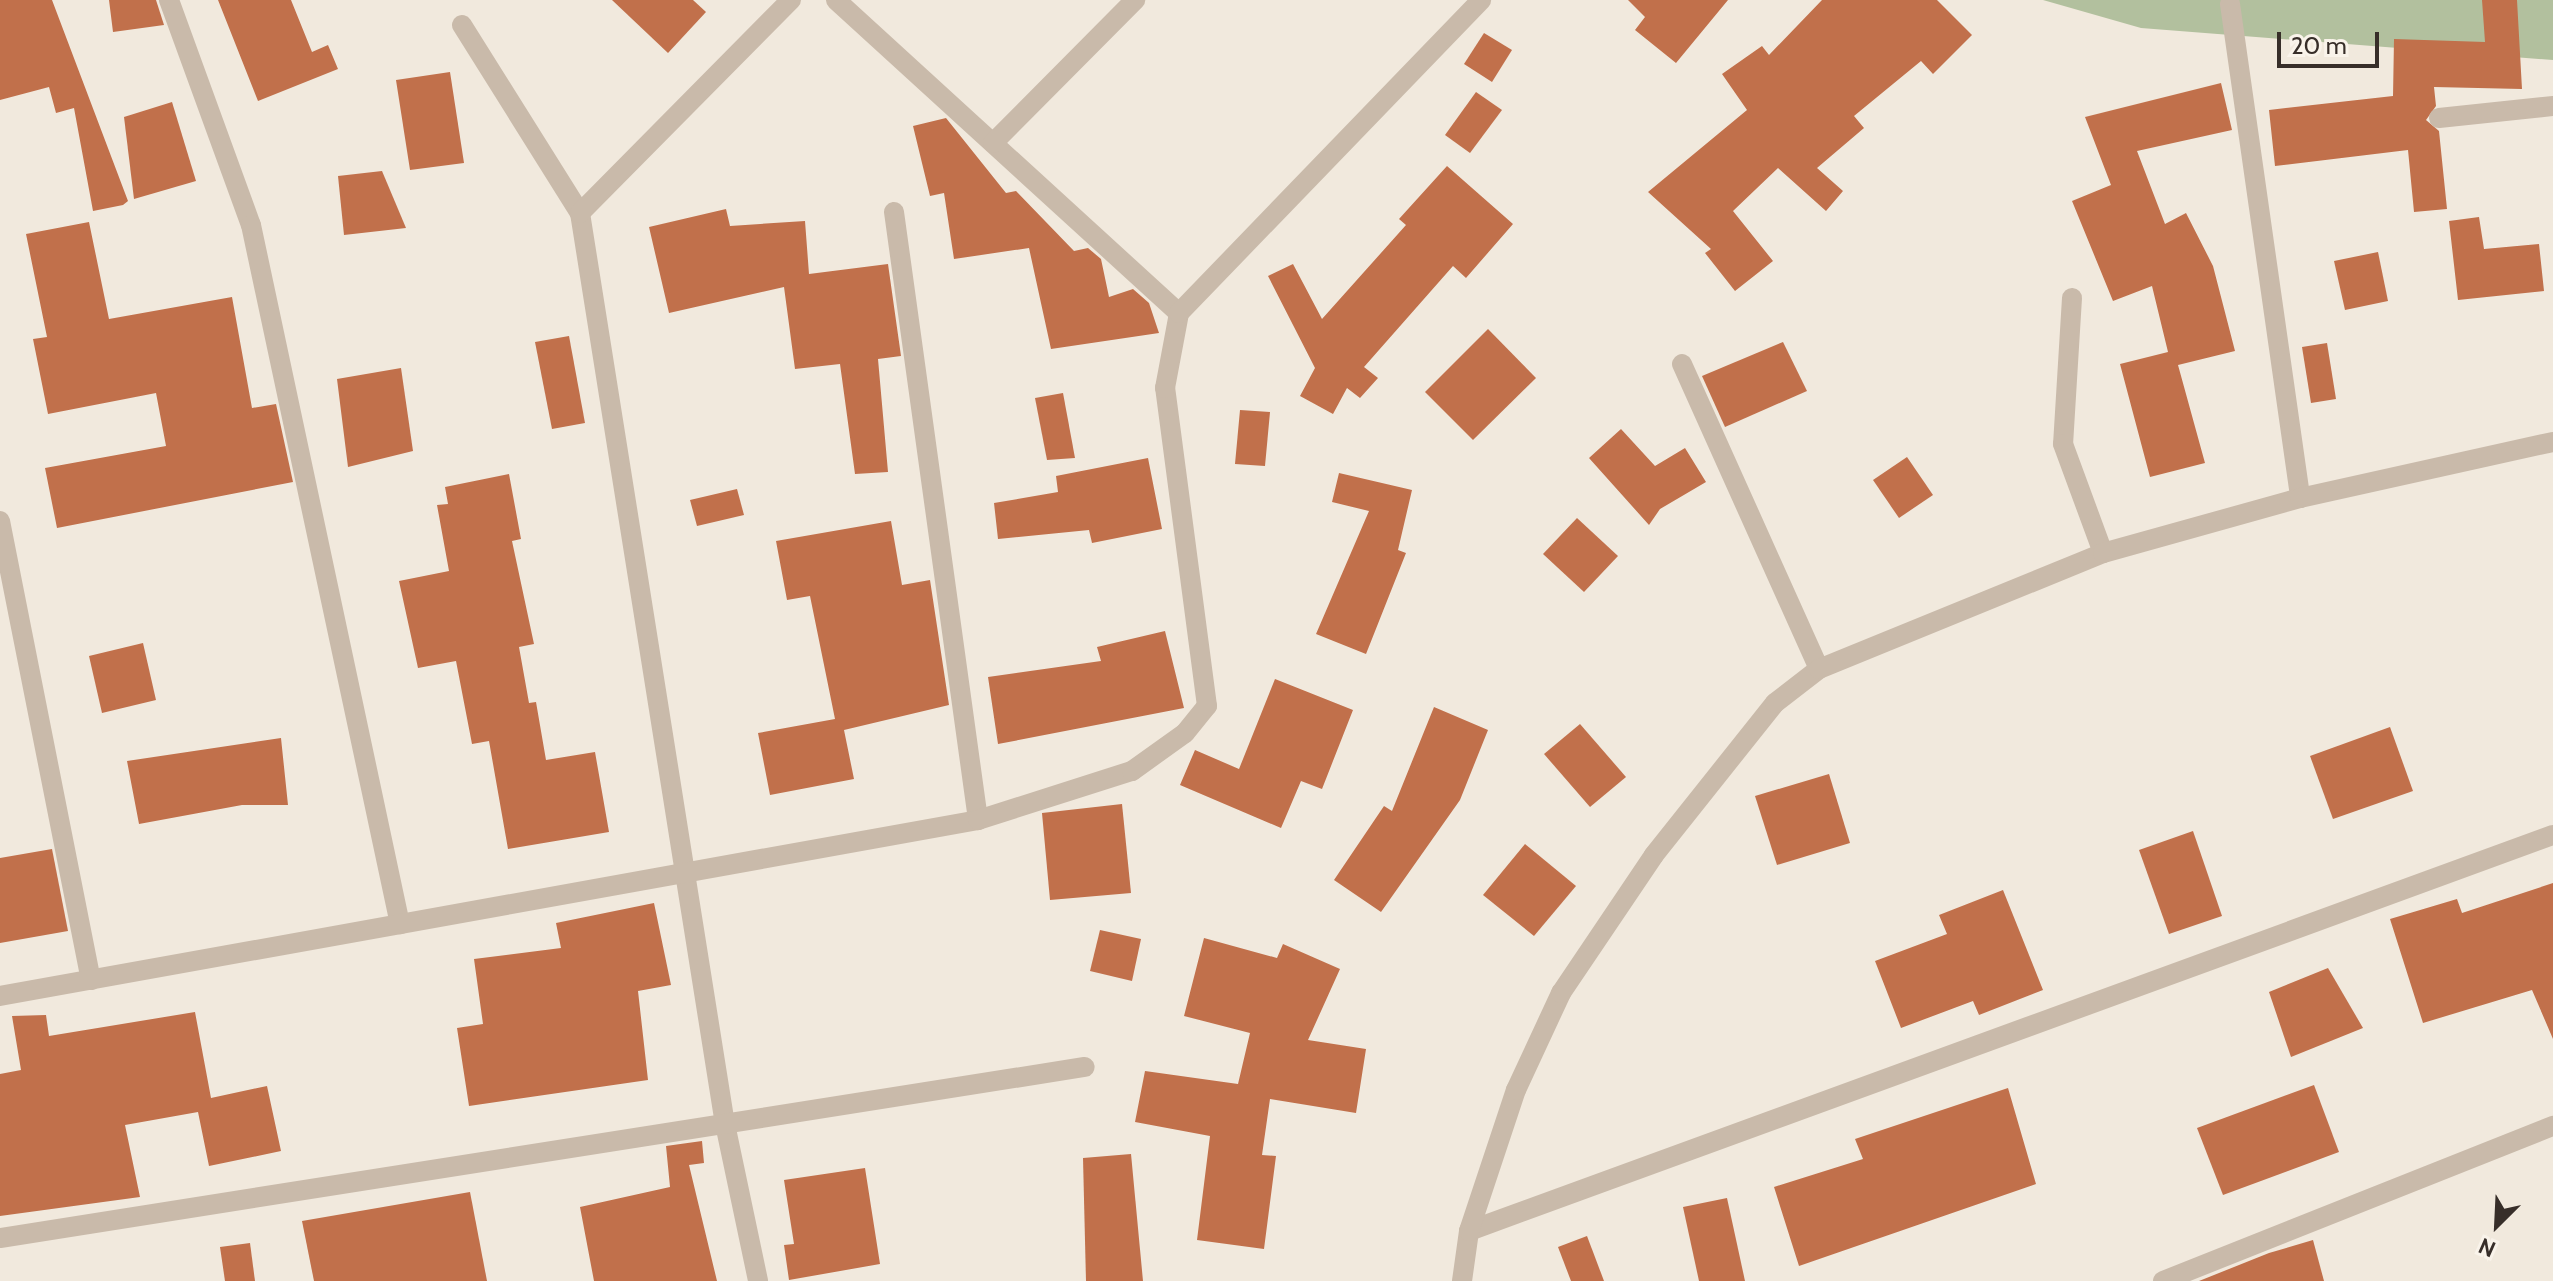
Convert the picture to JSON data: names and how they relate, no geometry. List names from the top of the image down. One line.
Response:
{"scale_bar":"20 m","north":"bottom left"}
